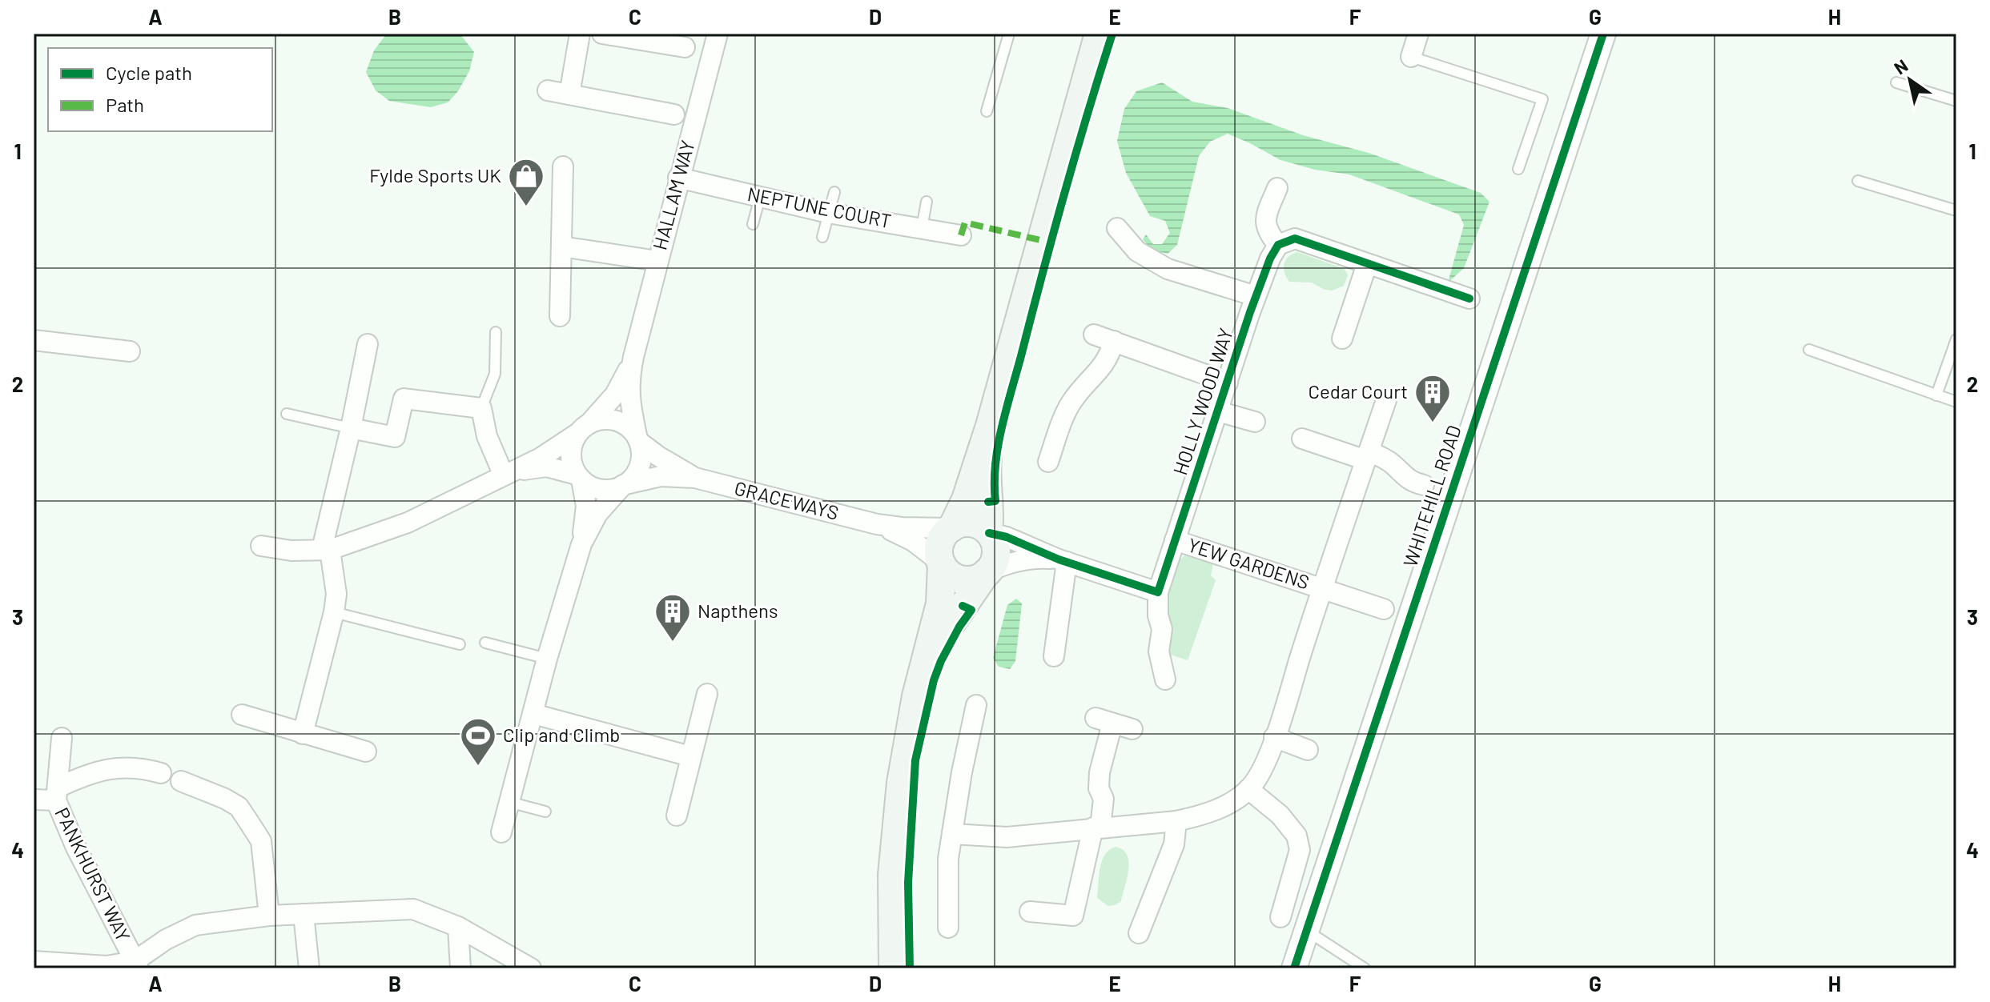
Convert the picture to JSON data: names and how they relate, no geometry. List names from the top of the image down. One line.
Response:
{"streets":{"street":["HALLAM WAY","NEPTUNE COURT","HOLLY WOOD WAY","WHITEHILL ROAD","GRACEWAYS","YEW GARDENS","PANKHURST WAY"]},"crossings":[["HALLAM WAY","NEPTUNE COURT"],["HALLAM WAY","GRACEWAYS"],["HOLLY WOOD WAY","YEW GARDENS"]],"places":{"shop":["Fylde Sports UK"],"building":["Cedar Court","Napthens"],"sports":["Clip and Climb"]},"legend":["Cycle path","Path"],"north":"top left","grid":{"columns":["A","B","C","D","E","F","G","H"],"rows":["1","2","3","4"]}}
